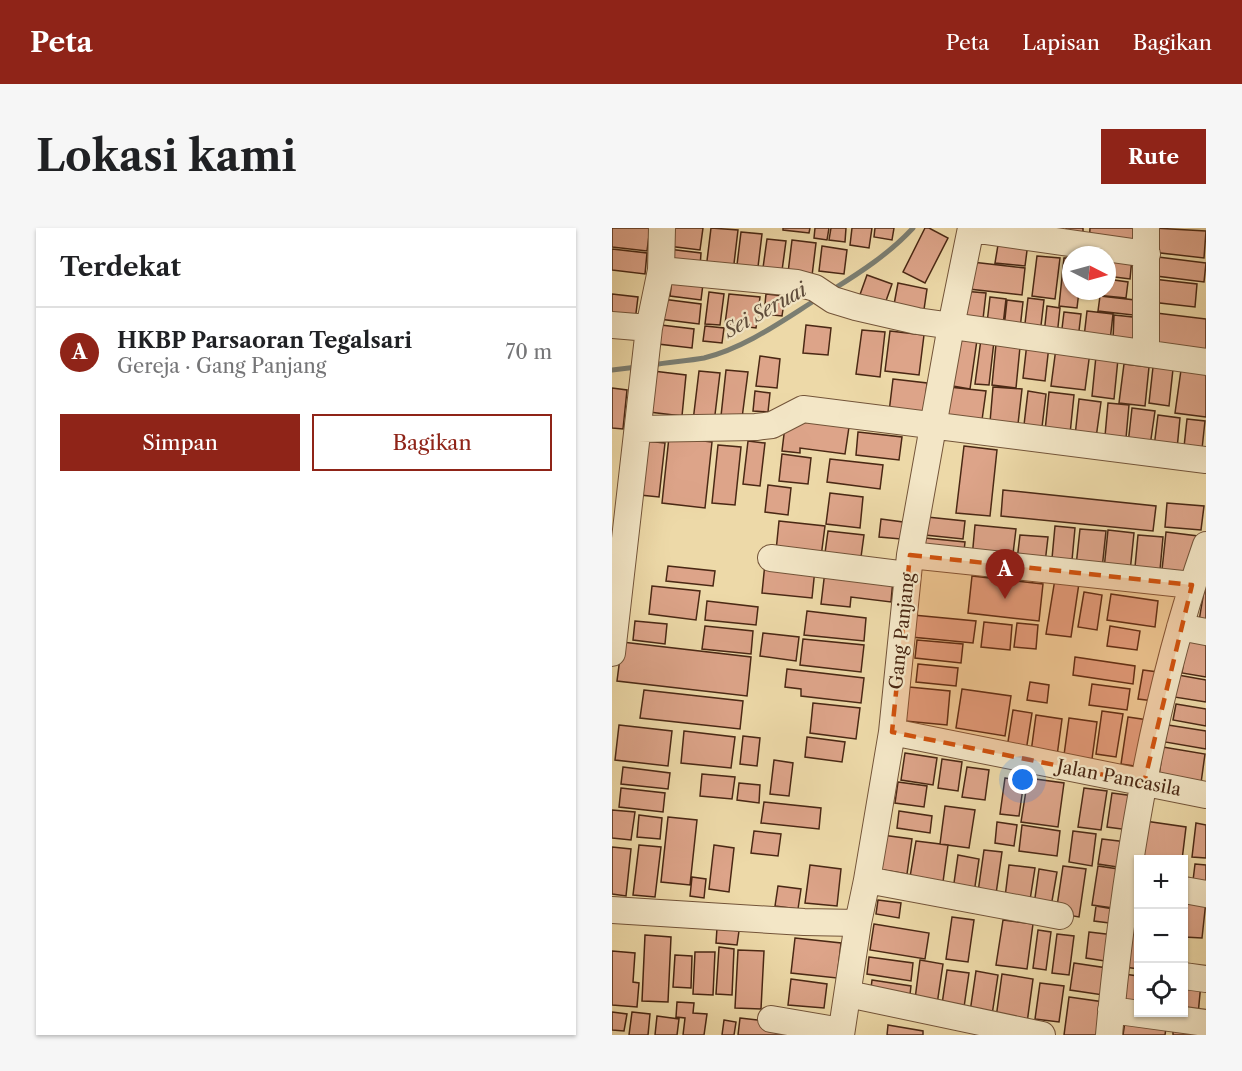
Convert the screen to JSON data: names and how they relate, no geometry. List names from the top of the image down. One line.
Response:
{"streets":{"street":["Gang Panjang","Jalan Pancasila"]},"crossings":[["Gang Panjang","Jalan Pancasila"]],"water":["Sei Seruai"],"north":"right","page":{"header":"Peta","nav":["Peta","Lapisan","Bagikan"],"buttons":["Rute",["Simpan","Bagikan"]],"title":"Lokasi kami","heading":"Terdekat","list":[{"mark":"A","name":"HKBP Parsaoran Tegalsari","note":"Gereja · Gang Panjang","value":"70 m"}],"pins":"A","map_buttons":["+","−"]}}
